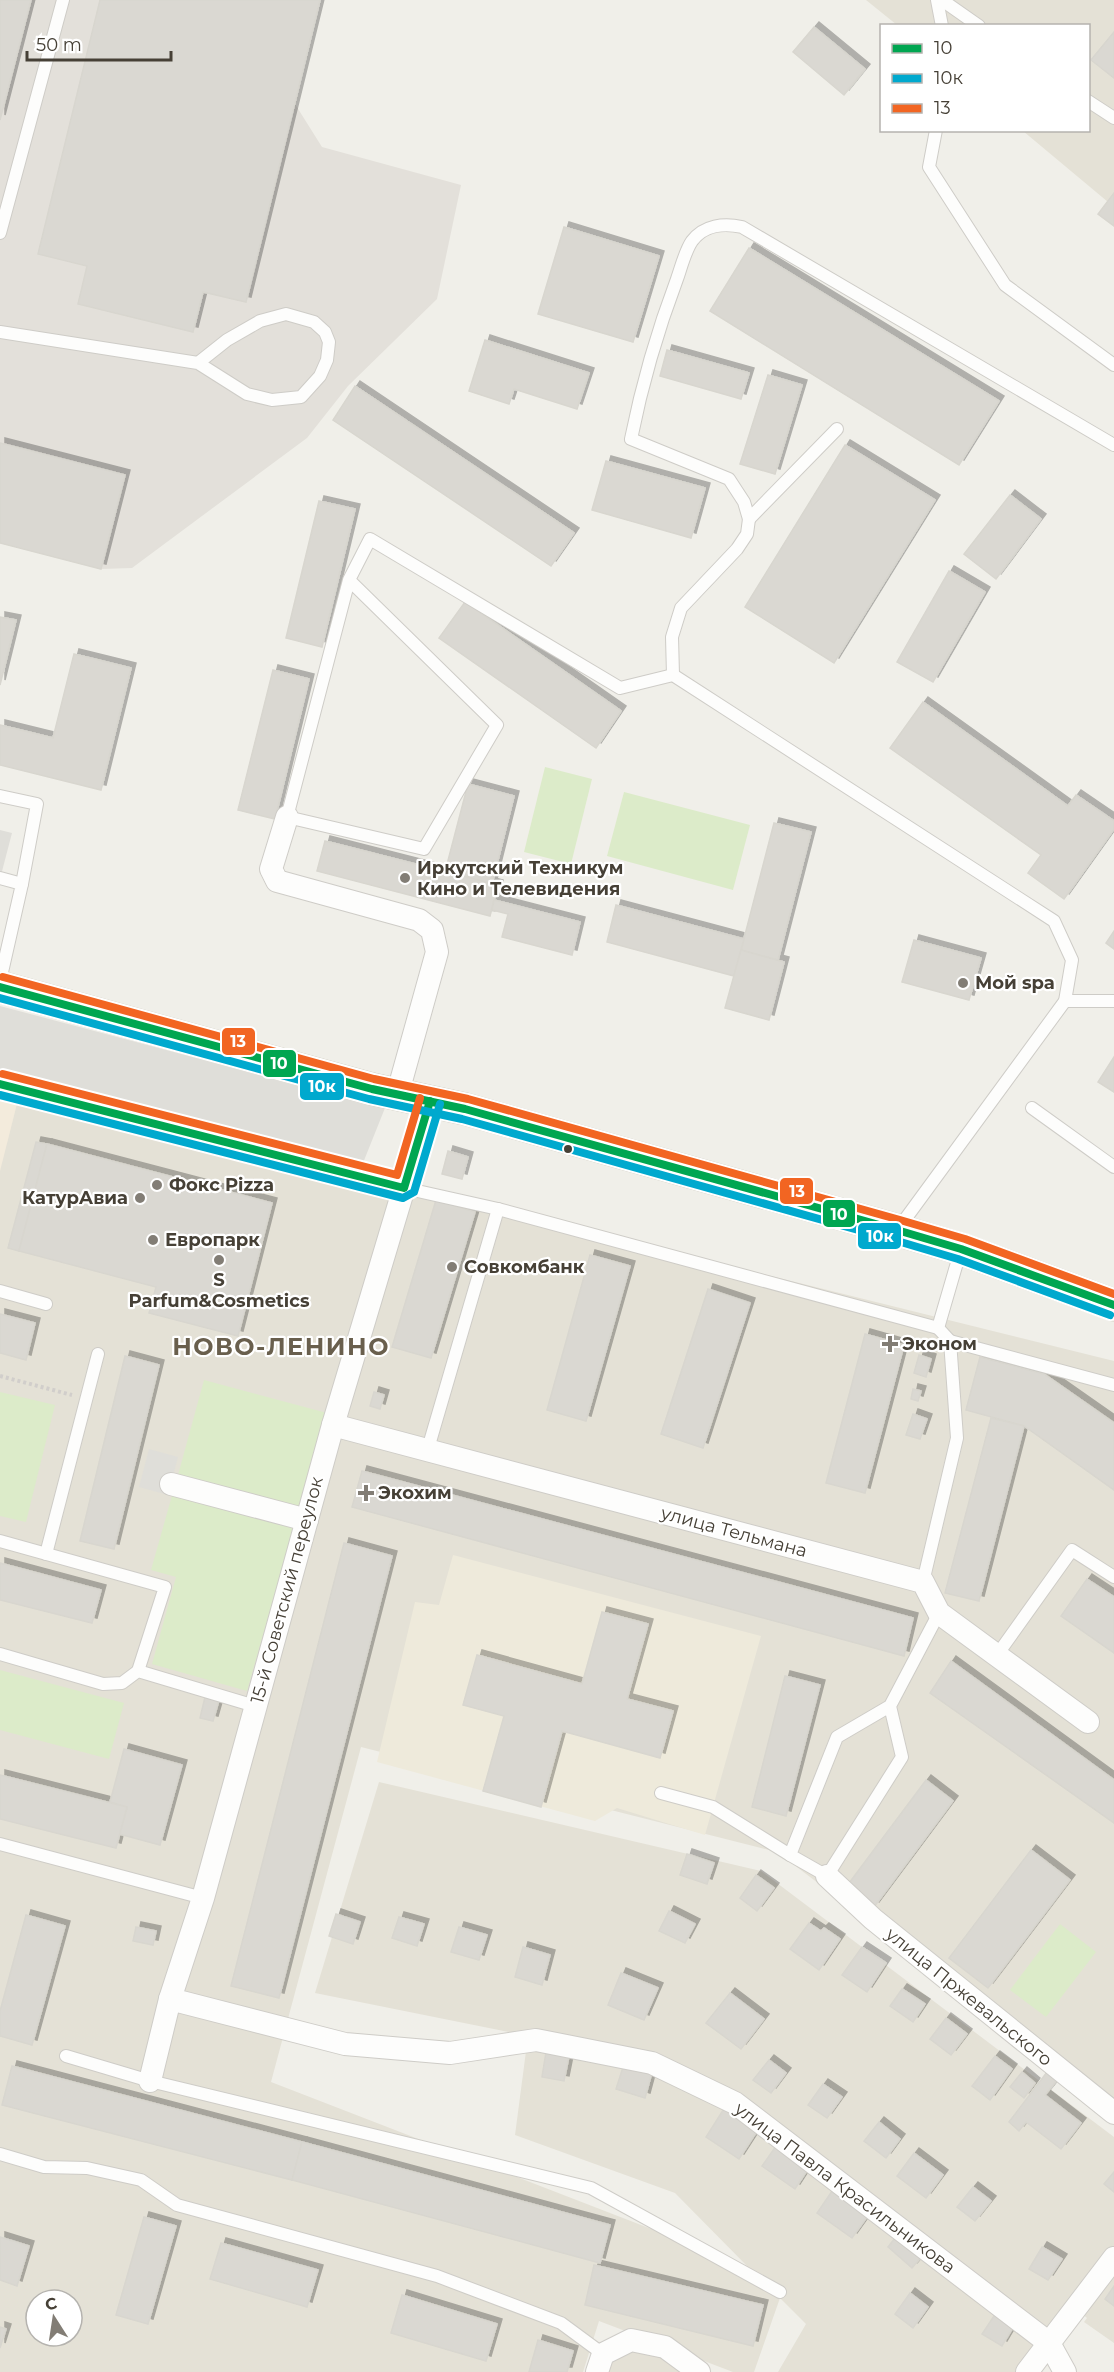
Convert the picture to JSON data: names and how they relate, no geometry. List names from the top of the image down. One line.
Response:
{"streets":{"street":["улица Тельмана","15-й Советский переулок","улица Пржевальского","улица Павла Красильникова"]},"crossings":[["улица Тельмана","15-й Советский переулок"],["15-й Советский переулок","улица Павла Красильникова"]],"districts":["НОВО-ЛЕНИНО"],"places":{"other":["Иркутский Техникум Кино и Телевидения","Мой spa","Фокс Pizza","КатурАвиа","Европарк","S Parfum&Cosmetics","Совкомбанк"],"health":["Эконом","Экохим"]},"lines":["transit line 13","transit line 10","transit line 10к"],"legend":["10","10к","13"],"scale_bar":"50 m","north":"top"}
